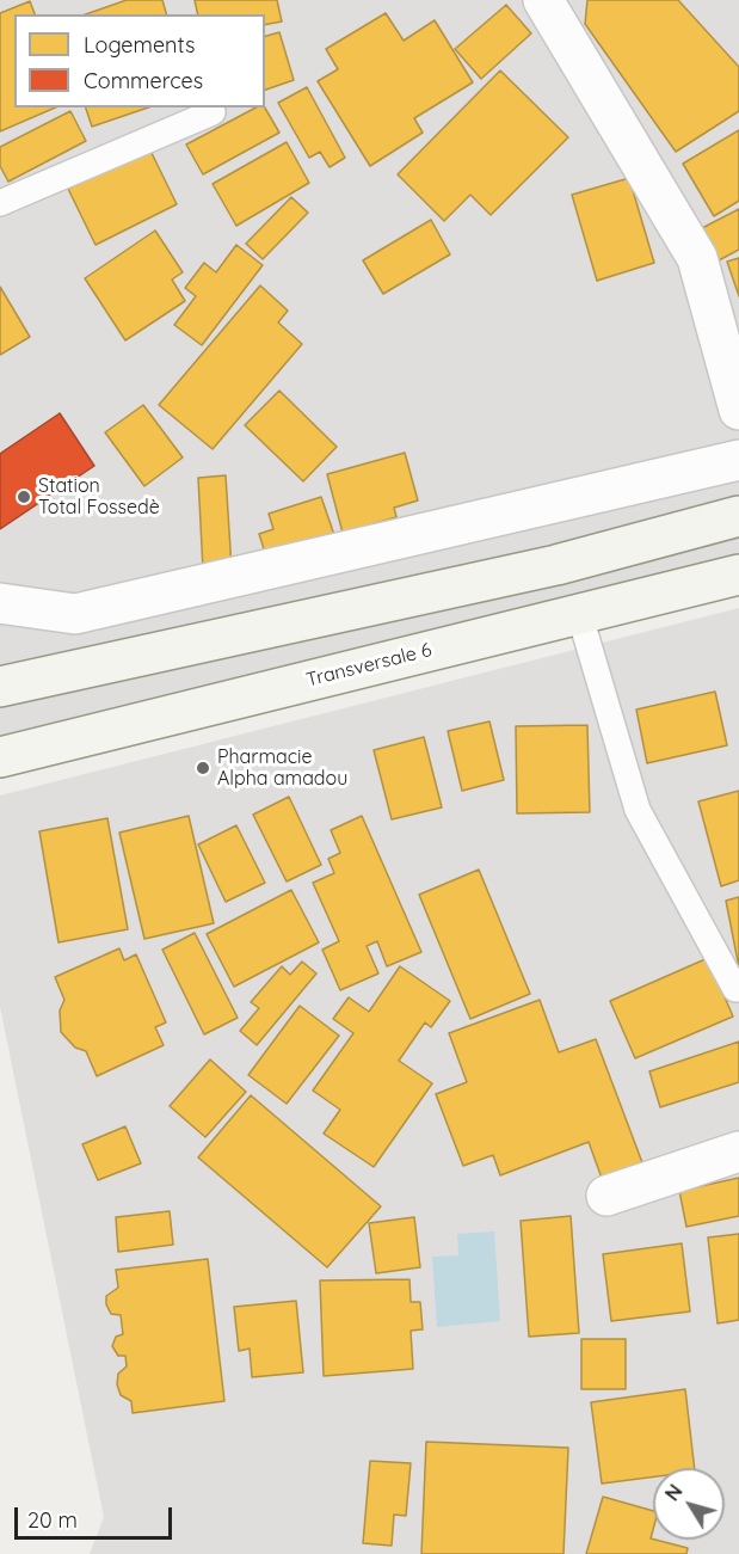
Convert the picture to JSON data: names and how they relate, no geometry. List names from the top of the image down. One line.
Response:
{"streets":{"main road":["Transversale 6"]},"places":["Station Total Fossedè","Pharmacie Alpha amadou"],"legend":["Logements","Commerces"],"scale_bar":"20 m","north":"top left"}
